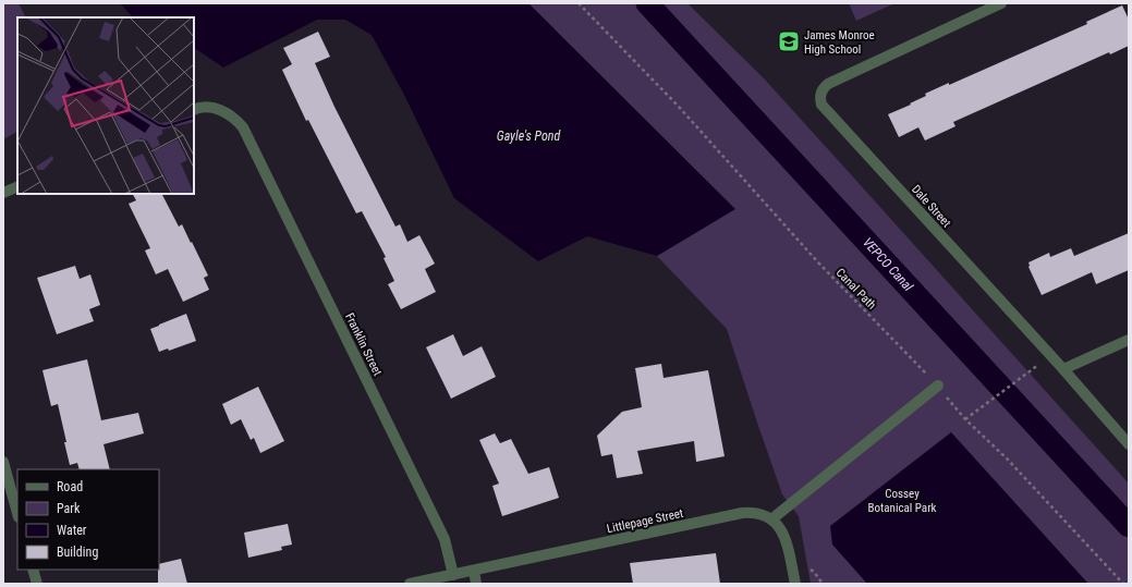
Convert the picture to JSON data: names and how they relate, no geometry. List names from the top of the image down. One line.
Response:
{"streets":{"street":["Dale Street","Franklin Street","Littlepage Street"],"path":["Canal Path"]},"crossings":[["Franklin Street","Littlepage Street"]],"water":["Gayle's Pond","VEPCO Canal"],"parks":["Cossey Botanical Park"],"places":{"school or university":["James Monroe High School"]},"legend":["Road","Park","Water","Building"]}
